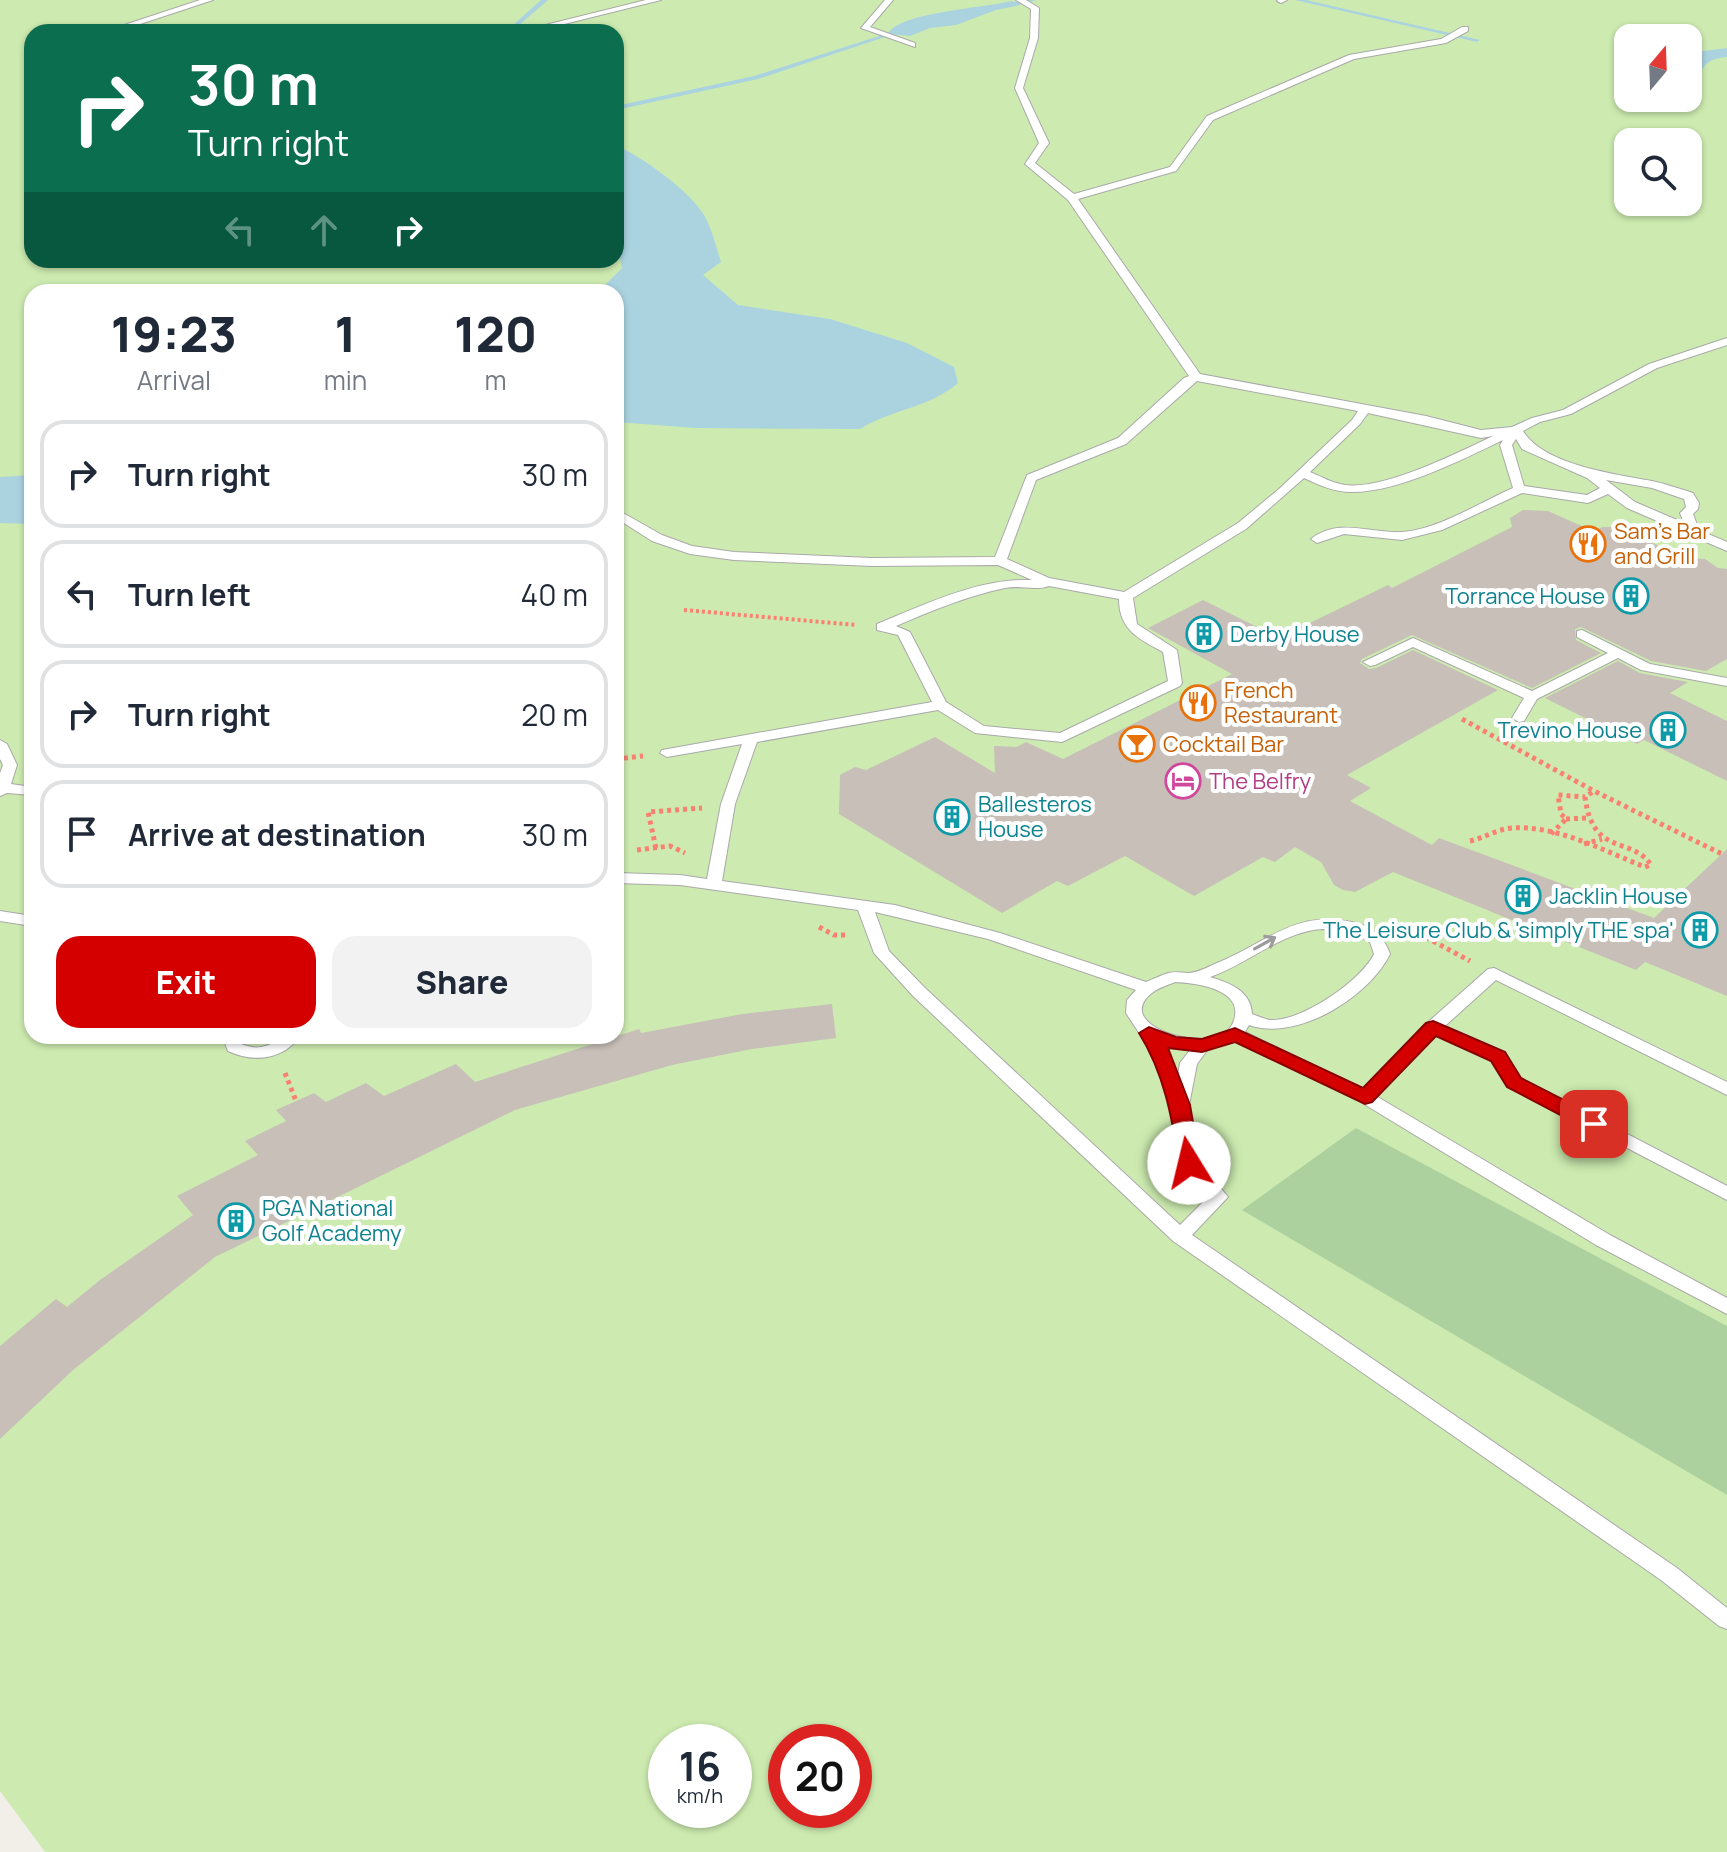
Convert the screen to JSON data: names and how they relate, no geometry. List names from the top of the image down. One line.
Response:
{"places":{"restaurant":["Sam's Bar and Grill","French Restaurant"],"building":["Torrance House","Derby House","Trevino House","Ballesteros House","Jacklin House","The Leisure Club & 'simply THE spa'","PGA National Golf Academy"],"bar":["Cocktail Bar"],"hotel":["The Belfry"]},"north":"top","page":{"turn":["30 m","Turn right"],"eta":["19:23","Arrival","1","min","120","m"],"list":[{"name":"Turn right","value":"30 m"},{"name":"Turn left","value":"40 m"},{"name":"Turn right","value":"20 m"},{"name":"Arrive at destination","value":"30 m"}],"buttons":["Exit","Share"],"speed":"16 km/h","limit":"20"}}
